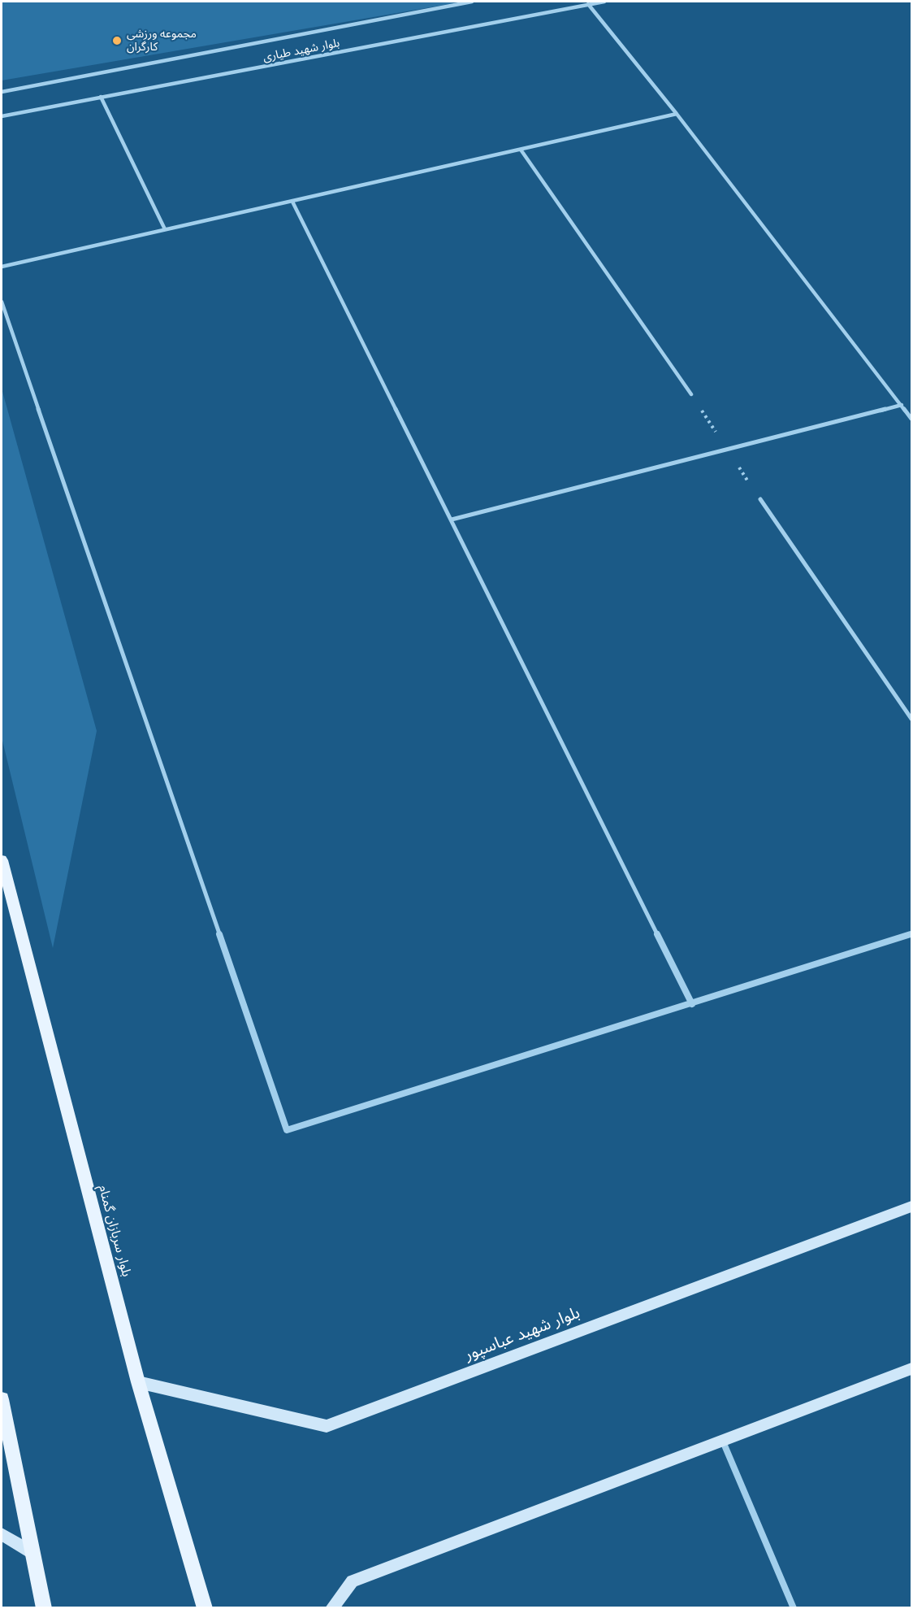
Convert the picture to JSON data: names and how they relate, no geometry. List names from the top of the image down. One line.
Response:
{"streets":{"main road":["بلوار سربازان گمنام"],"street":["بلوار شهید طیاری","بلوار شهید عباسپور"]},"crossings":[["بلوار سربازان گمنام","بلوار شهید عباسپور"]],"places":["مجموعه ورزشی کارگران"]}
